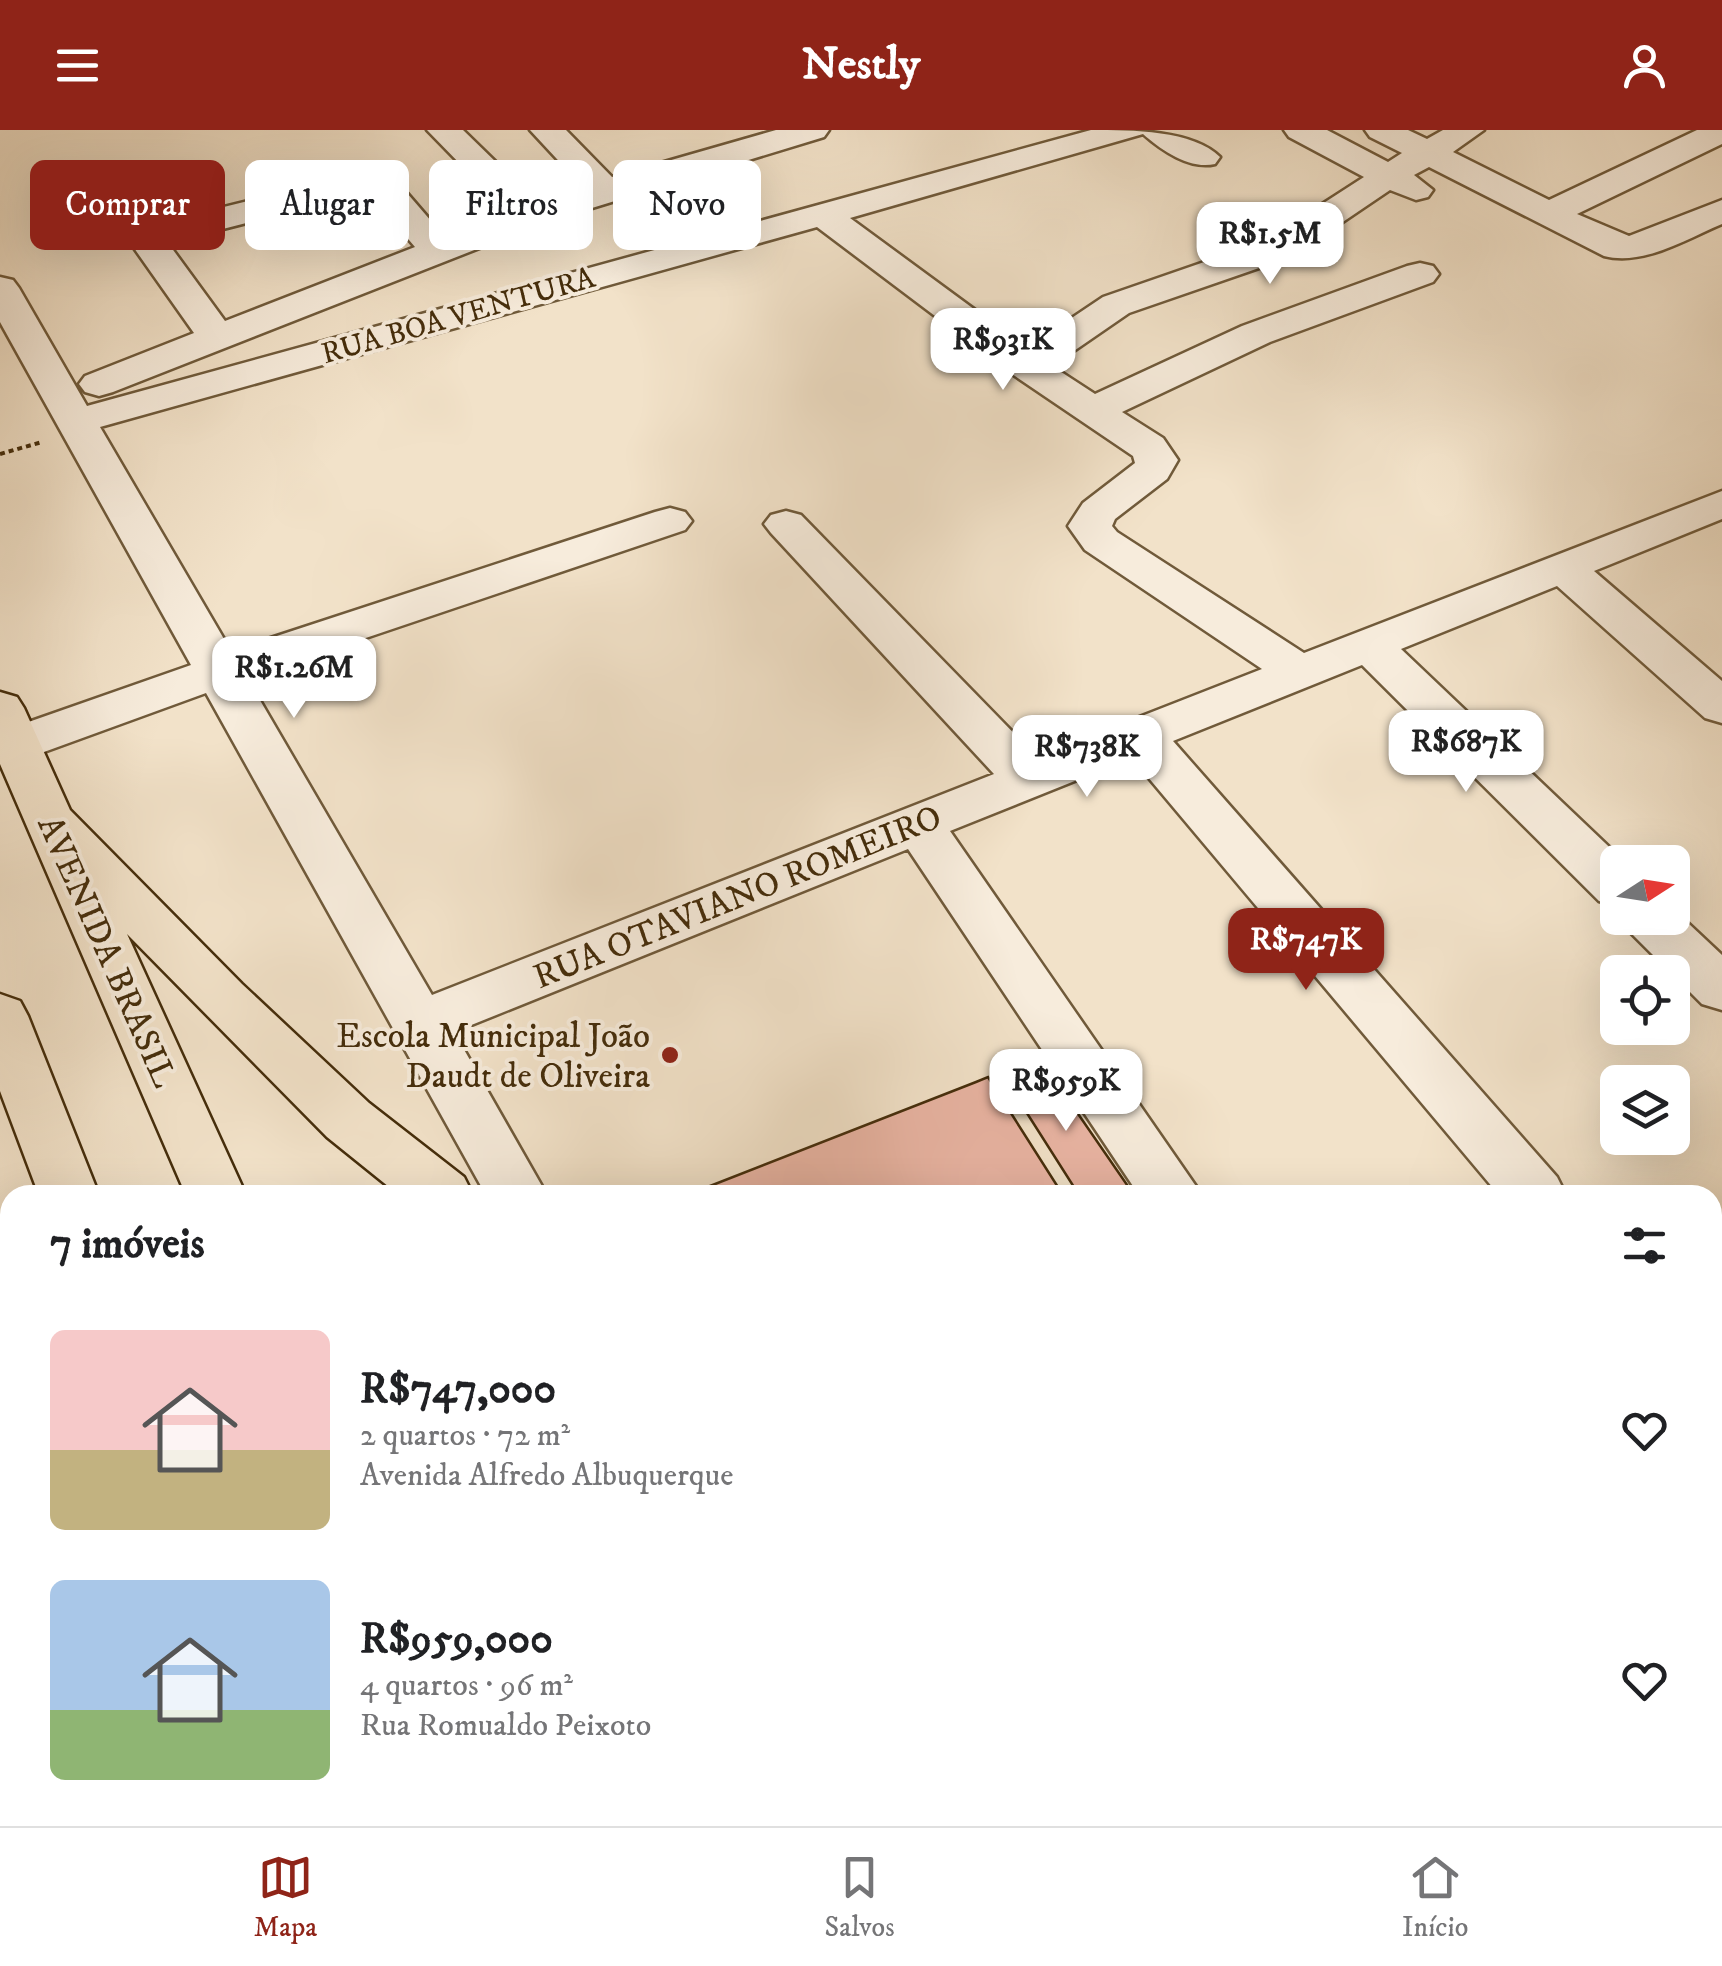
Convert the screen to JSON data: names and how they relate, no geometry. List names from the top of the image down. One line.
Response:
{"streets":{"highway":["AVENIDA BRASIL"],"street":["RUA BOA VENTURA","RUA OTAVIANO ROMEIRO"]},"places":["Escola Municipal João Daudt de Oliveira"],"north":"right","page":{"header":"Nestly","chip":["Comprar","Alugar","Filtros","Novo"],"price":["R$1.5M","R$931K","R$1.26M","R$687K","R$738K","R$747K","R$959K"],"heading":"7 imóveis","list":[{"name":"R$747,000","note":"2 quartos · 72 m² · Avenida Alfredo Albuquerque"},{"name":"R$959,000","note":"4 quartos · 96 m² · Rua Romualdo Peixoto"}],"tabs":["Mapa","Salvos","Início"]}}
